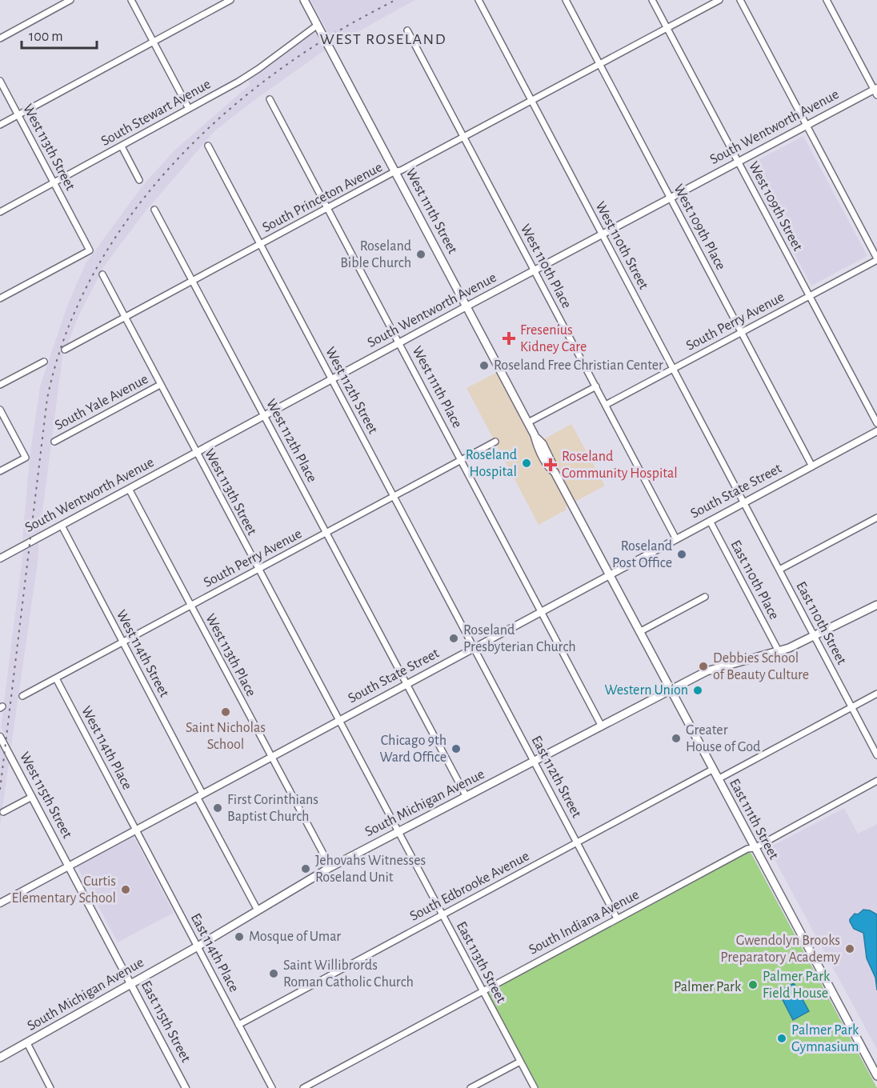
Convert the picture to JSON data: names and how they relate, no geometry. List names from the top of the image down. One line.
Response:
{"streets":{"main road":["West 111th Street","South Michigan Avenue","East 111th Street"],"street":["South Stewart Avenue","South Wentworth Avenue","West 113th Street","South Princeton Avenue","West 109th Street","West 109th Place","West 110th Street","West 110th Place","South Perry Avenue","West 111th Place","West 112th Street","South Yale Avenue","West 112th Place","South State Street","East 110th Place","East 110th Street","West 114th Street","West 113th Place","West 114th Place","East 112th Street","West 115th Street","South Edbrooke Avenue","South Indiana Avenue","East 114th Place","East 113th Street","East 115th Street"]},"crossings":[["South Stewart Avenue","West 113th Street"],["South Stewart Avenue","West 111th Street"],["South Wentworth Avenue","West 113th Street"],["South Wentworth Avenue","West 109th Street"],["South Wentworth Avenue","West 111th Street"],["South Wentworth Avenue","West 109th Place"],["South Wentworth Avenue","West 110th Street"],["South Wentworth Avenue","West 110th Place"],["South Wentworth Avenue","West 111th Place"],["South Wentworth Avenue","West 112th Street"],["South Wentworth Avenue","West 112th Place"],["South Wentworth Avenue","West 114th Street"],["South Wentworth Avenue","West 113th Place"],["West 113th Street","South Princeton Avenue"],["West 113th Street","South Perry Avenue"],["West 113th Street","South Yale Avenue"],["West 113th Street","South State Street"],["West 113th Street","East 113th Street"],["South Princeton Avenue","West 109th Street"],["South Princeton Avenue","West 111th Street"],["South Princeton Avenue","West 109th Place"],["South Princeton Avenue","West 110th Street"],["South Princeton Avenue","West 110th Place"],["South Princeton Avenue","West 111th Place"],["South Princeton Avenue","West 112th Street"],["South Princeton Avenue","West 112th Place"],["West 109th Street","South Perry Avenue"],["West 111th Street","South State Street"],["West 111th Street","East 111th Street"],["West 109th Place","South Perry Avenue"],["West 109th Place","South State Street"],["West 110th Street","South Perry Avenue"],["West 110th Street","South State Street"],["West 110th Street","East 110th Street"],["West 110th Place","South Perry Avenue"],["West 110th Place","South State Street"],["South Perry Avenue","West 111th Place"],["South Perry Avenue","West 112th Street"],["South Perry Avenue","West 112th Place"],["South Perry Avenue","West 114th Street"],["South Perry Avenue","West 113th Place"],["South Perry Avenue","West 114th Place"],["West 111th Place","South State Street"],["West 111th Place","South Michigan Avenue"],["West 112th Street","South State Street"],["West 112th Street","East 112th Street"],["West 112th Place","South State Street"],["West 112th Place","South Michigan Avenue"],["South State Street","East 110th Place"],["South State Street","East 110th Street"],["South State Street","West 114th Street"],["South State Street","West 113th Place"],["South State Street","West 114th Place"],["South State Street","East 112th Street"],["South State Street","West 115th Street"],["South State Street","East 111th Street"],["South State Street","East 114th Place"],["South State Street","East 113th Street"],["South State Street","East 115th Street"],["East 110th Place","South Michigan Avenue"],["East 110th Street","South Michigan Avenue"],["West 114th Street","South Michigan Avenue"],["West 113th Place","South Michigan Avenue"],["West 114th Place","East 114th Place"],["East 112th Street","South Michigan Avenue"],["East 112th Street","South Edbrooke Avenue"],["East 112th Street","South Indiana Avenue"],["West 115th Street","East 115th Street"],["South Michigan Avenue","East 111th Street"],["South Michigan Avenue","East 114th Place"],["South Michigan Avenue","East 113th Street"],["South Michigan Avenue","East 115th Street"],["East 111th Street","South Edbrooke Avenue"],["East 111th Street","South Indiana Avenue"],["South Edbrooke Avenue","East 114th Place"],["South Edbrooke Avenue","East 113th Street"],["South Indiana Avenue","East 113th Street"]],"districts":["WEST ROSELAND"],"parks":["Palmer Park"],"places":{"other":["Roseland Bible Church","Roseland Free Christian Center","Roseland Hospital","Roseland Post Office","Roseland Presbyterian Church","Debbies School of Beauty Culture","Western Union","Saint Nicholas School","Greater House of God","Chicago 9th Ward Office","First Corinthians Baptist Church","Jehovahs Witnesses Roseland Unit","Curtis Elementary School","Mosque of Umar","Gwendolyn Brooks Preparatory Academy","Saint Willibrords Roman Catholic Church","Palmer Park Field House","Palmer Park Gymnasium"],"health":["Fresenius Kidney Care","Roseland Community Hospital"]},"scale_bar":"100 m"}
